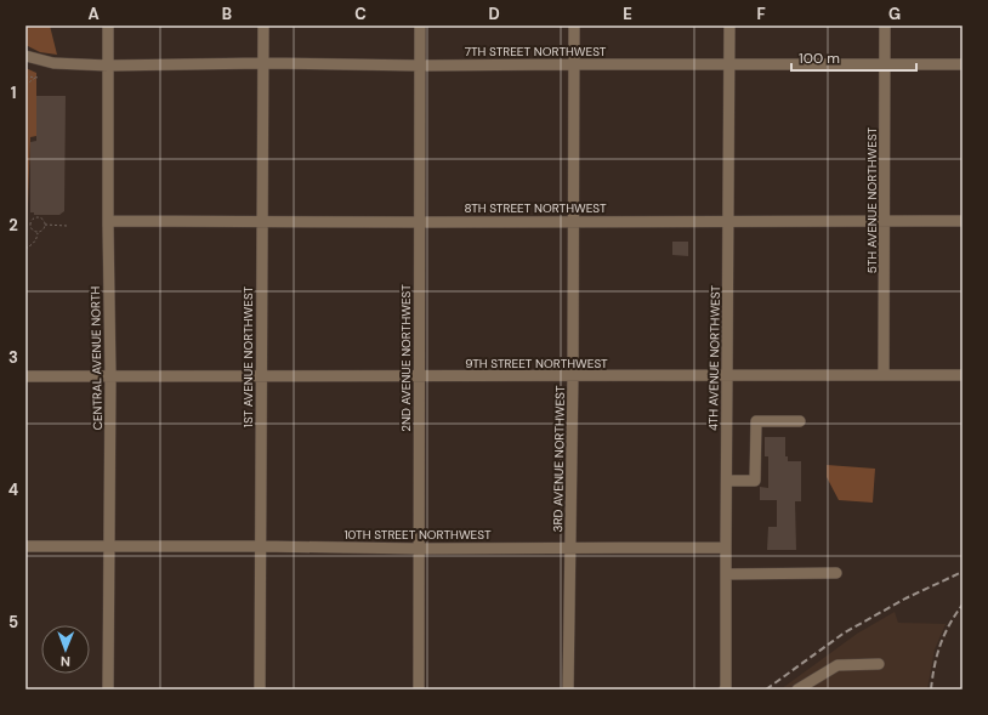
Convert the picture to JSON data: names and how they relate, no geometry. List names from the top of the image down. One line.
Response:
{"streets":{"street":["7TH STREET NORTHWEST","5TH AVENUE NORTHWEST","8TH STREET NORTHWEST","1ST AVENUE NORTHWEST","CENTRAL AVENUE NORTH","2ND AVENUE NORTHWEST","4TH AVENUE NORTHWEST","9TH STREET NORTHWEST","3RD AVENUE NORTHWEST","10TH STREET NORTHWEST"]},"crossings":[["7TH STREET NORTHWEST","5TH AVENUE NORTHWEST"],["7TH STREET NORTHWEST","1ST AVENUE NORTHWEST"],["7TH STREET NORTHWEST","CENTRAL AVENUE NORTH"],["7TH STREET NORTHWEST","2ND AVENUE NORTHWEST"],["7TH STREET NORTHWEST","4TH AVENUE NORTHWEST"],["7TH STREET NORTHWEST","3RD AVENUE NORTHWEST"],["5TH AVENUE NORTHWEST","8TH STREET NORTHWEST"],["5TH AVENUE NORTHWEST","9TH STREET NORTHWEST"],["8TH STREET NORTHWEST","1ST AVENUE NORTHWEST"],["8TH STREET NORTHWEST","CENTRAL AVENUE NORTH"],["8TH STREET NORTHWEST","2ND AVENUE NORTHWEST"],["8TH STREET NORTHWEST","4TH AVENUE NORTHWEST"],["8TH STREET NORTHWEST","3RD AVENUE NORTHWEST"],["1ST AVENUE NORTHWEST","9TH STREET NORTHWEST"],["1ST AVENUE NORTHWEST","10TH STREET NORTHWEST"],["CENTRAL AVENUE NORTH","9TH STREET NORTHWEST"],["CENTRAL AVENUE NORTH","10TH STREET NORTHWEST"],["2ND AVENUE NORTHWEST","9TH STREET NORTHWEST"],["2ND AVENUE NORTHWEST","10TH STREET NORTHWEST"],["4TH AVENUE NORTHWEST","9TH STREET NORTHWEST"],["4TH AVENUE NORTHWEST","10TH STREET NORTHWEST"],["9TH STREET NORTHWEST","3RD AVENUE NORTHWEST"],["3RD AVENUE NORTHWEST","10TH STREET NORTHWEST"]],"scale_bar":"100 m","north":"bottom","grid":{"columns":["A","B","C","D","E","F","G"],"rows":["1","2","3","4","5"]}}
